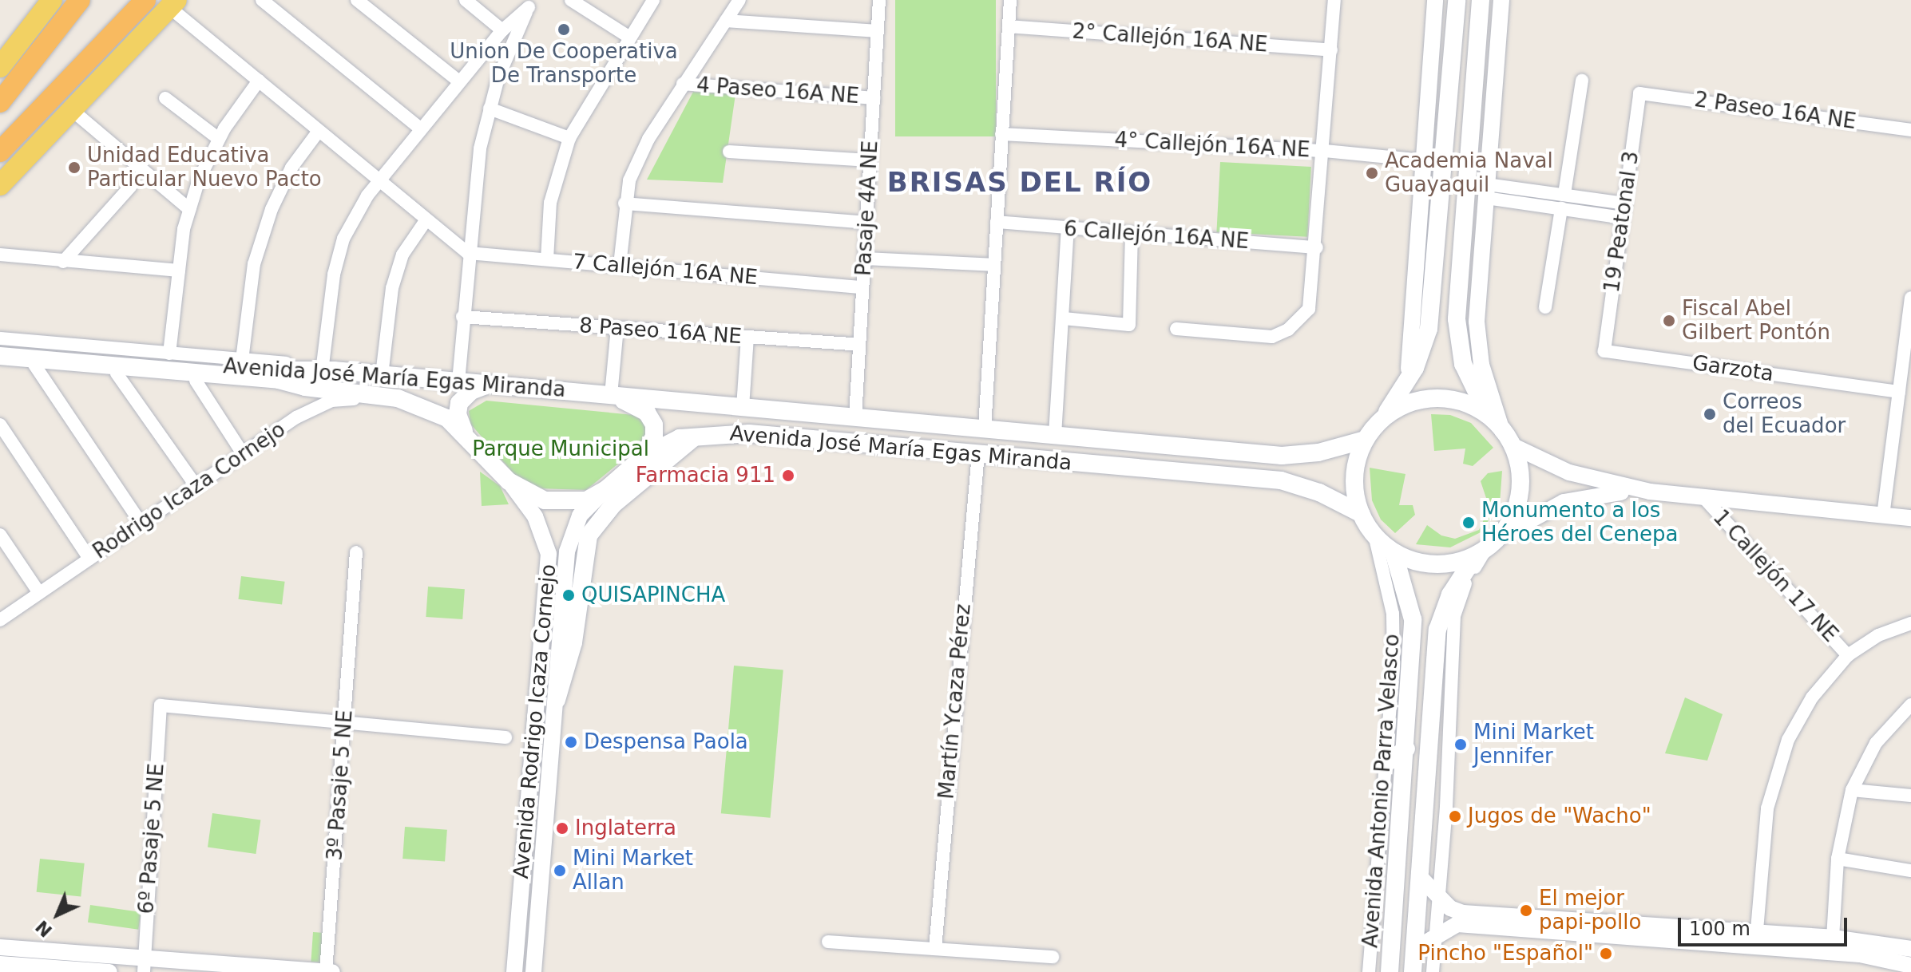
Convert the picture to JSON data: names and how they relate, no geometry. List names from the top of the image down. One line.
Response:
{"streets":{"main road":["Avenida José María Egas Miranda","Avenida Antonio Parra Velasco"],"street":["2° Callejón 16A NE","4 Paseo 16A NE","2 Paseo 16A NE","4° Callejón 16A NE","Pasaje 4A NE","19 Peatonal 3","6 Callejón 16A NE","7 Callejón 16A NE","8 Paseo 16A NE","Garzota","Rodrigo Icaza Cornejo","1 Callejón 17 NE","Martín Ycaza Pérez","Avenida Rodrigo Icaza Cornejo","3º Pasaje 5 NE","6º Pasaje 5 NE"]},"crossings":[["4 Paseo 16A NE","Pasaje 4A NE"],["2 Paseo 16A NE","19 Peatonal 3"],["Pasaje 4A NE","7 Callejón 16A NE"],["Pasaje 4A NE","8 Paseo 16A NE"],["Pasaje 4A NE","Avenida José María Egas Miranda"],["19 Peatonal 3","Garzota"],["Avenida José María Egas Miranda","Rodrigo Icaza Cornejo"],["Avenida José María Egas Miranda","Martín Ycaza Pérez"],["Avenida José María Egas Miranda","Avenida Rodrigo Icaza Cornejo"],["Avenida José María Egas Miranda","Avenida Antonio Parra Velasco"],["3º Pasaje 5 NE","6º Pasaje 5 NE"]],"districts":["BRISAS DEL RÍO"],"parks":["Parque Municipal"],"places":["Union De Cooperativa De Transporte","Unidad Educativa Particular Nuevo Pacto","Academia Naval Guayaquil","Fiscal Abel Gilbert Pontón","Correos del Ecuador","Farmacia 911","Monumento a los Héroes del Cenepa","QUISAPINCHA","Despensa Paola","Mini Market Jennifer","Jugos de \"Wacho\"","Inglaterra","Mini Market Allan","El mejor papi-pollo","Pincho \"Español\""],"scale_bar":"100 m","north":"bottom left"}
